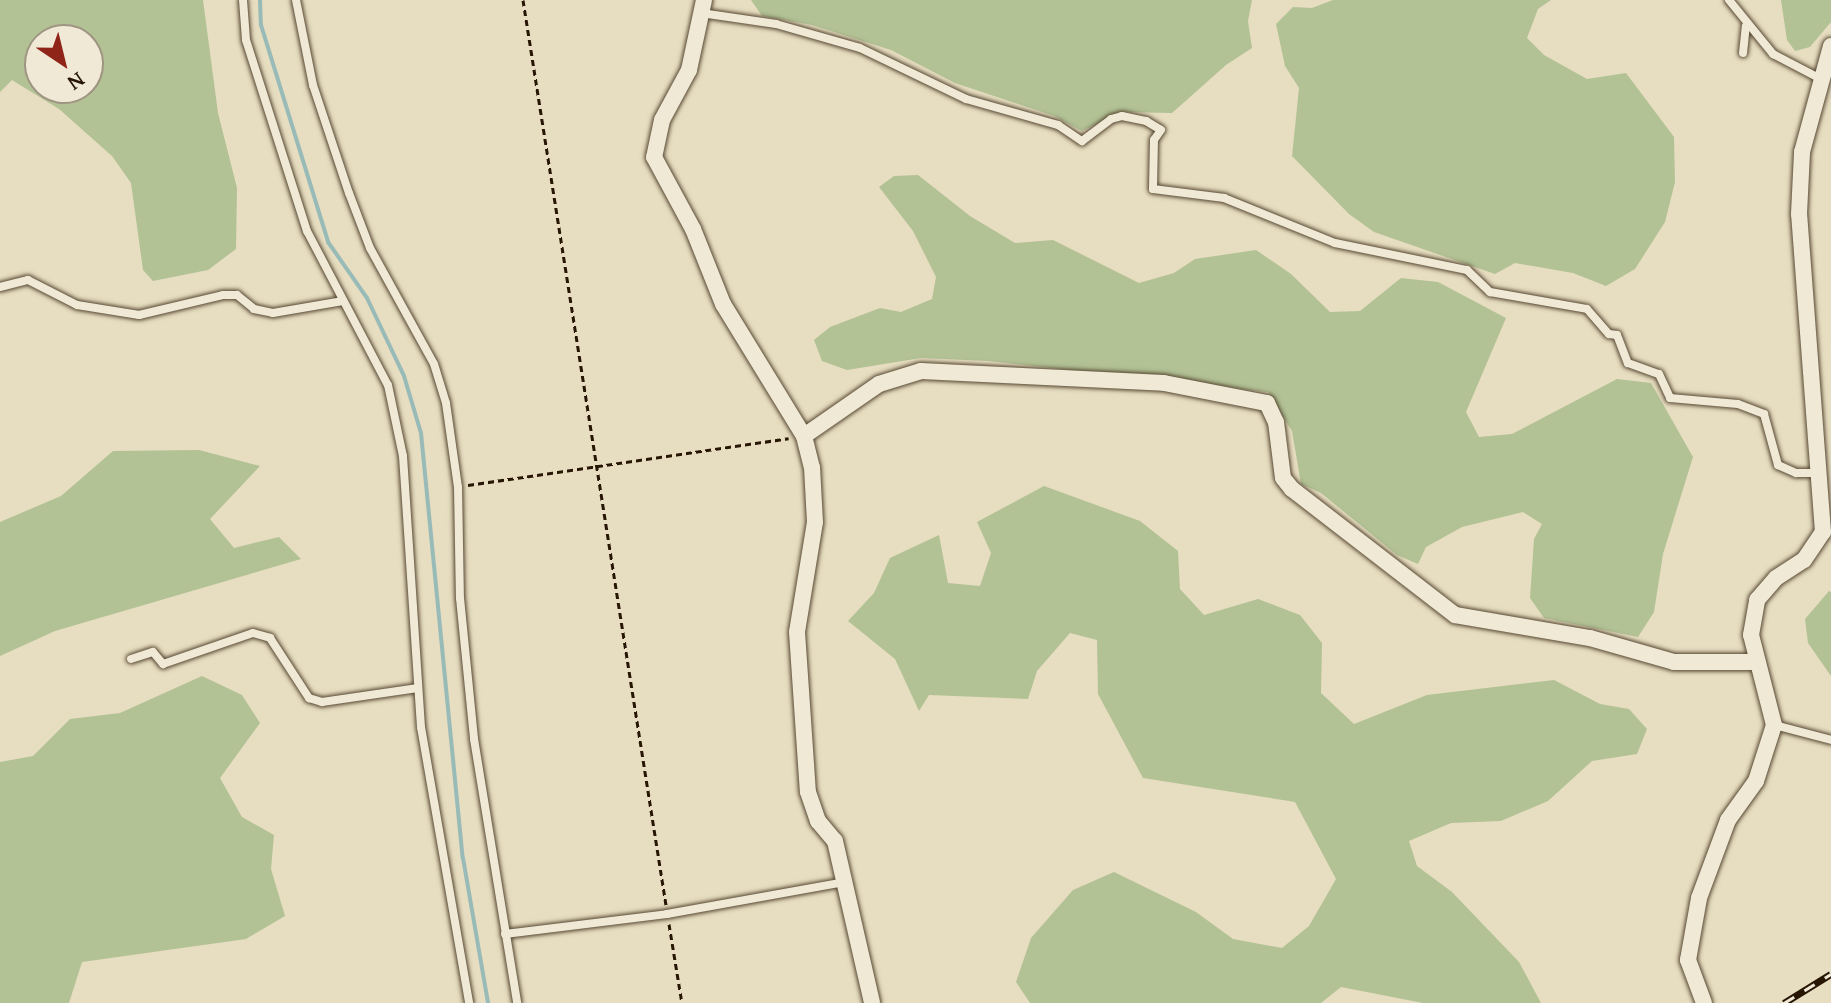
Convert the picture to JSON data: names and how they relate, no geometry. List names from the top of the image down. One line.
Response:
{"north":"bottom right"}
